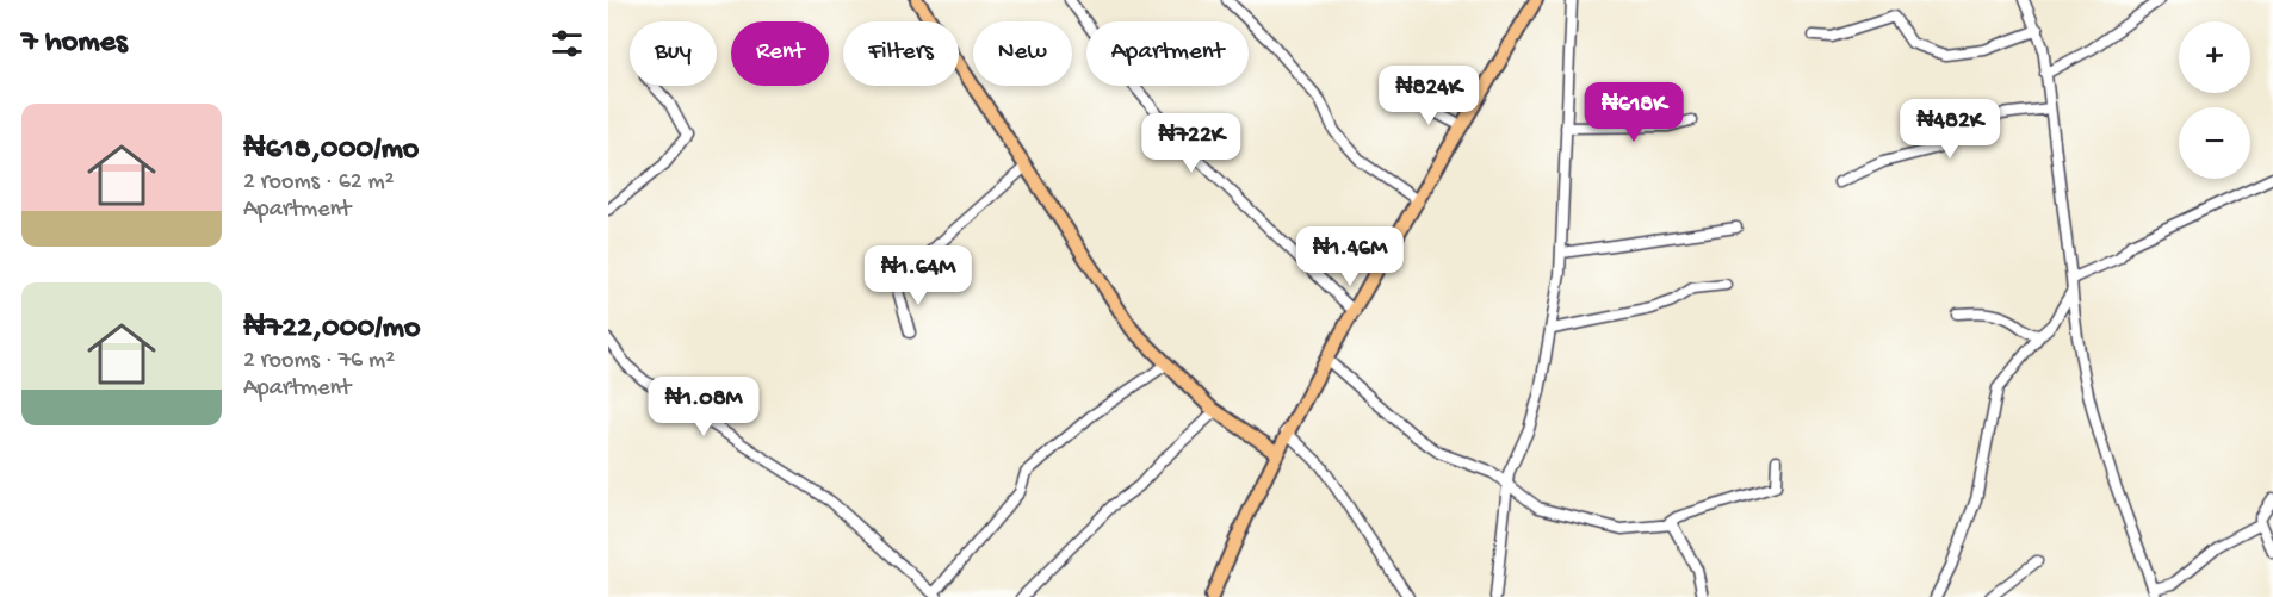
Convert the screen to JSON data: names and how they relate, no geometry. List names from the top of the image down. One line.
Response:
{"page":{"heading":"7 homes","map_buttons":["+","−"],"chip":["Buy","Rent","Filters","New","Apartment"],"price":["₦824K","₦618K","₦482K","₦722K","₦1.46M","₦1.64M","₦1.08M"],"list":[{"name":"₦618,000/mo","note":"2 rooms · 62 m² · Apartment"},{"name":"₦722,000/mo","note":"2 rooms · 76 m² · Apartment"}]}}
